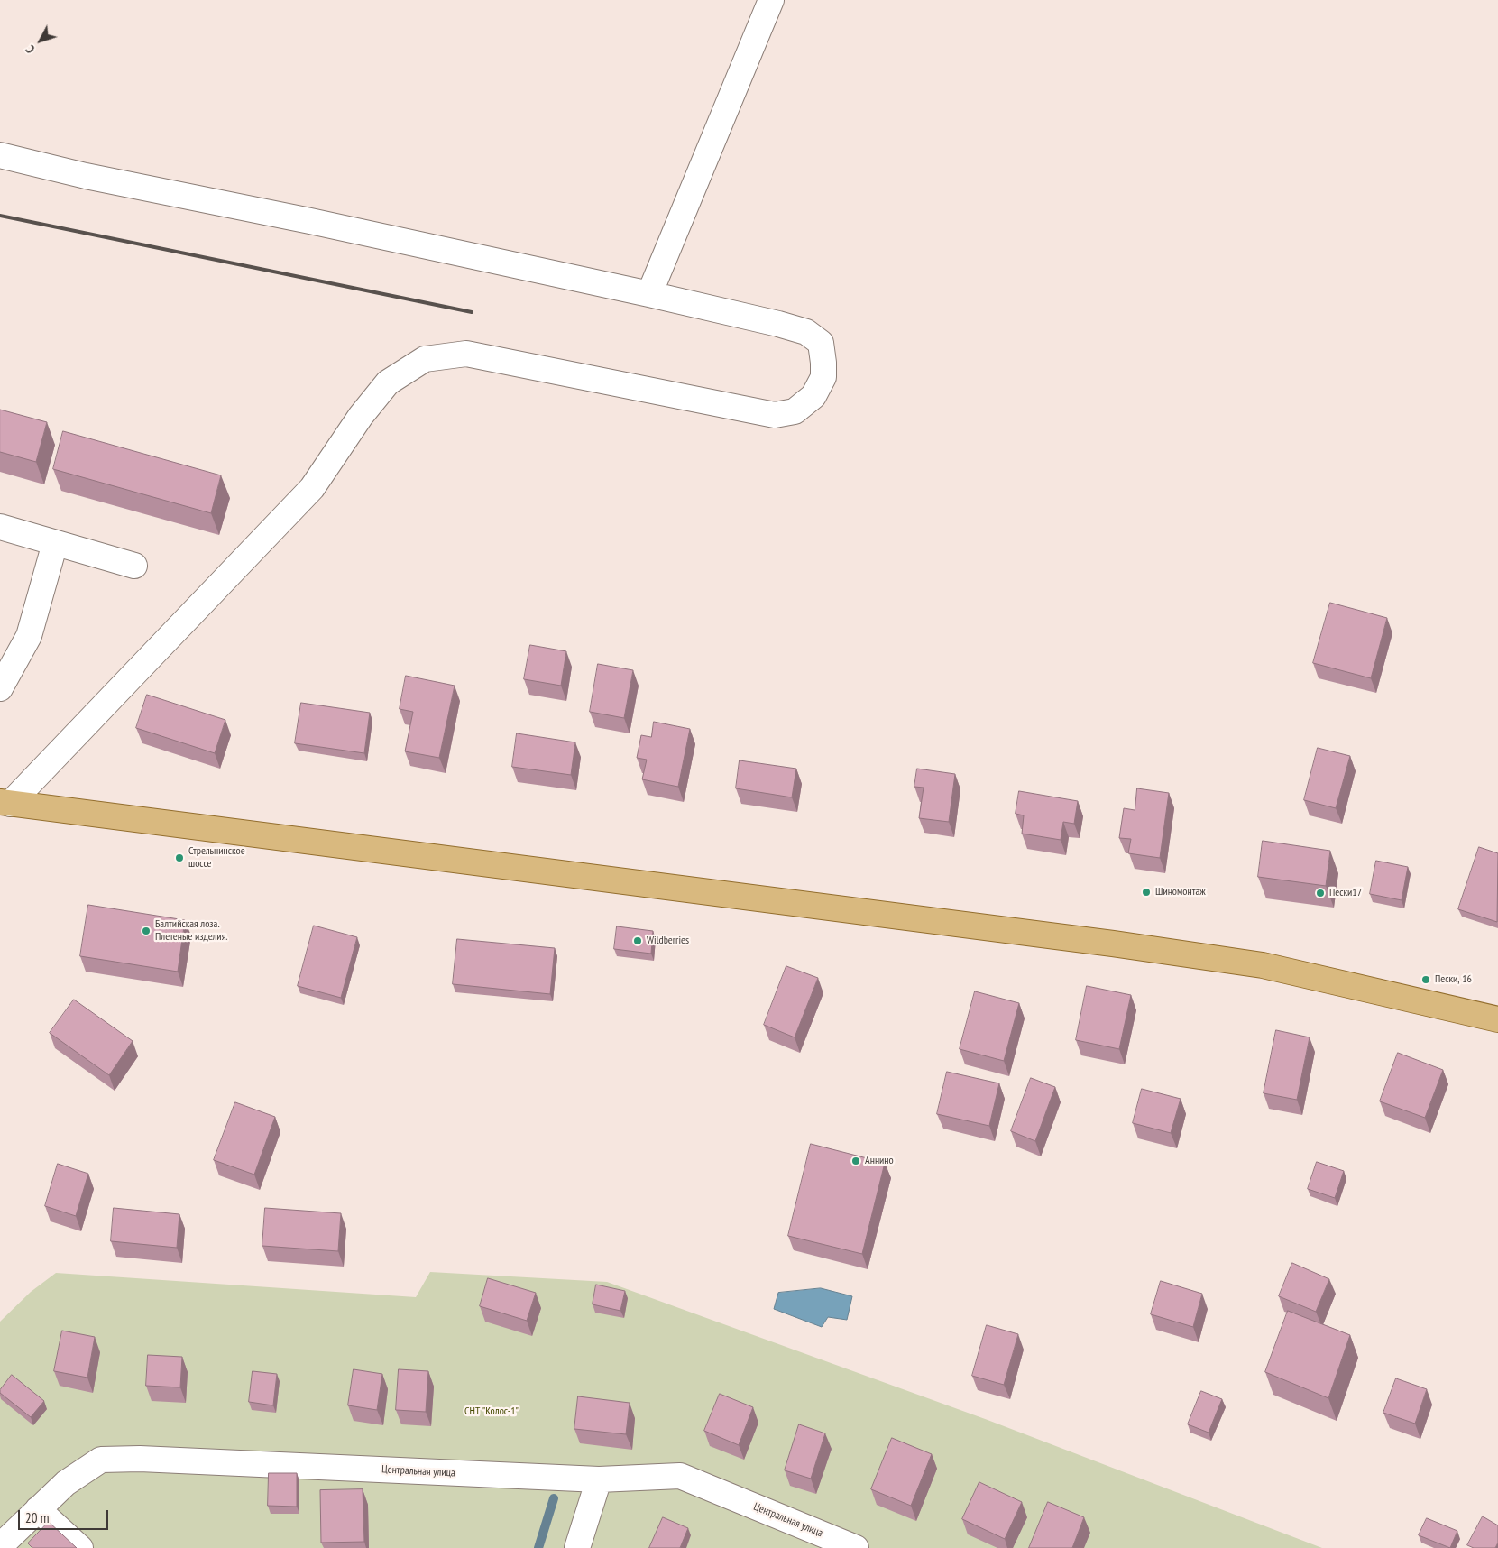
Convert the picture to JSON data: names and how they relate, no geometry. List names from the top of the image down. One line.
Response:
{"streets":{"street":["Центральная улица"]},"parks":["СНТ \"Колос-1\""],"places":["Стрельнинское шоссе","Шиномонтаж","Пески17","Балтийская лоза. Плетеные изделия.","Wildberries","Пески, 16","Аннино"],"scale_bar":"20 m","north":"bottom left"}
